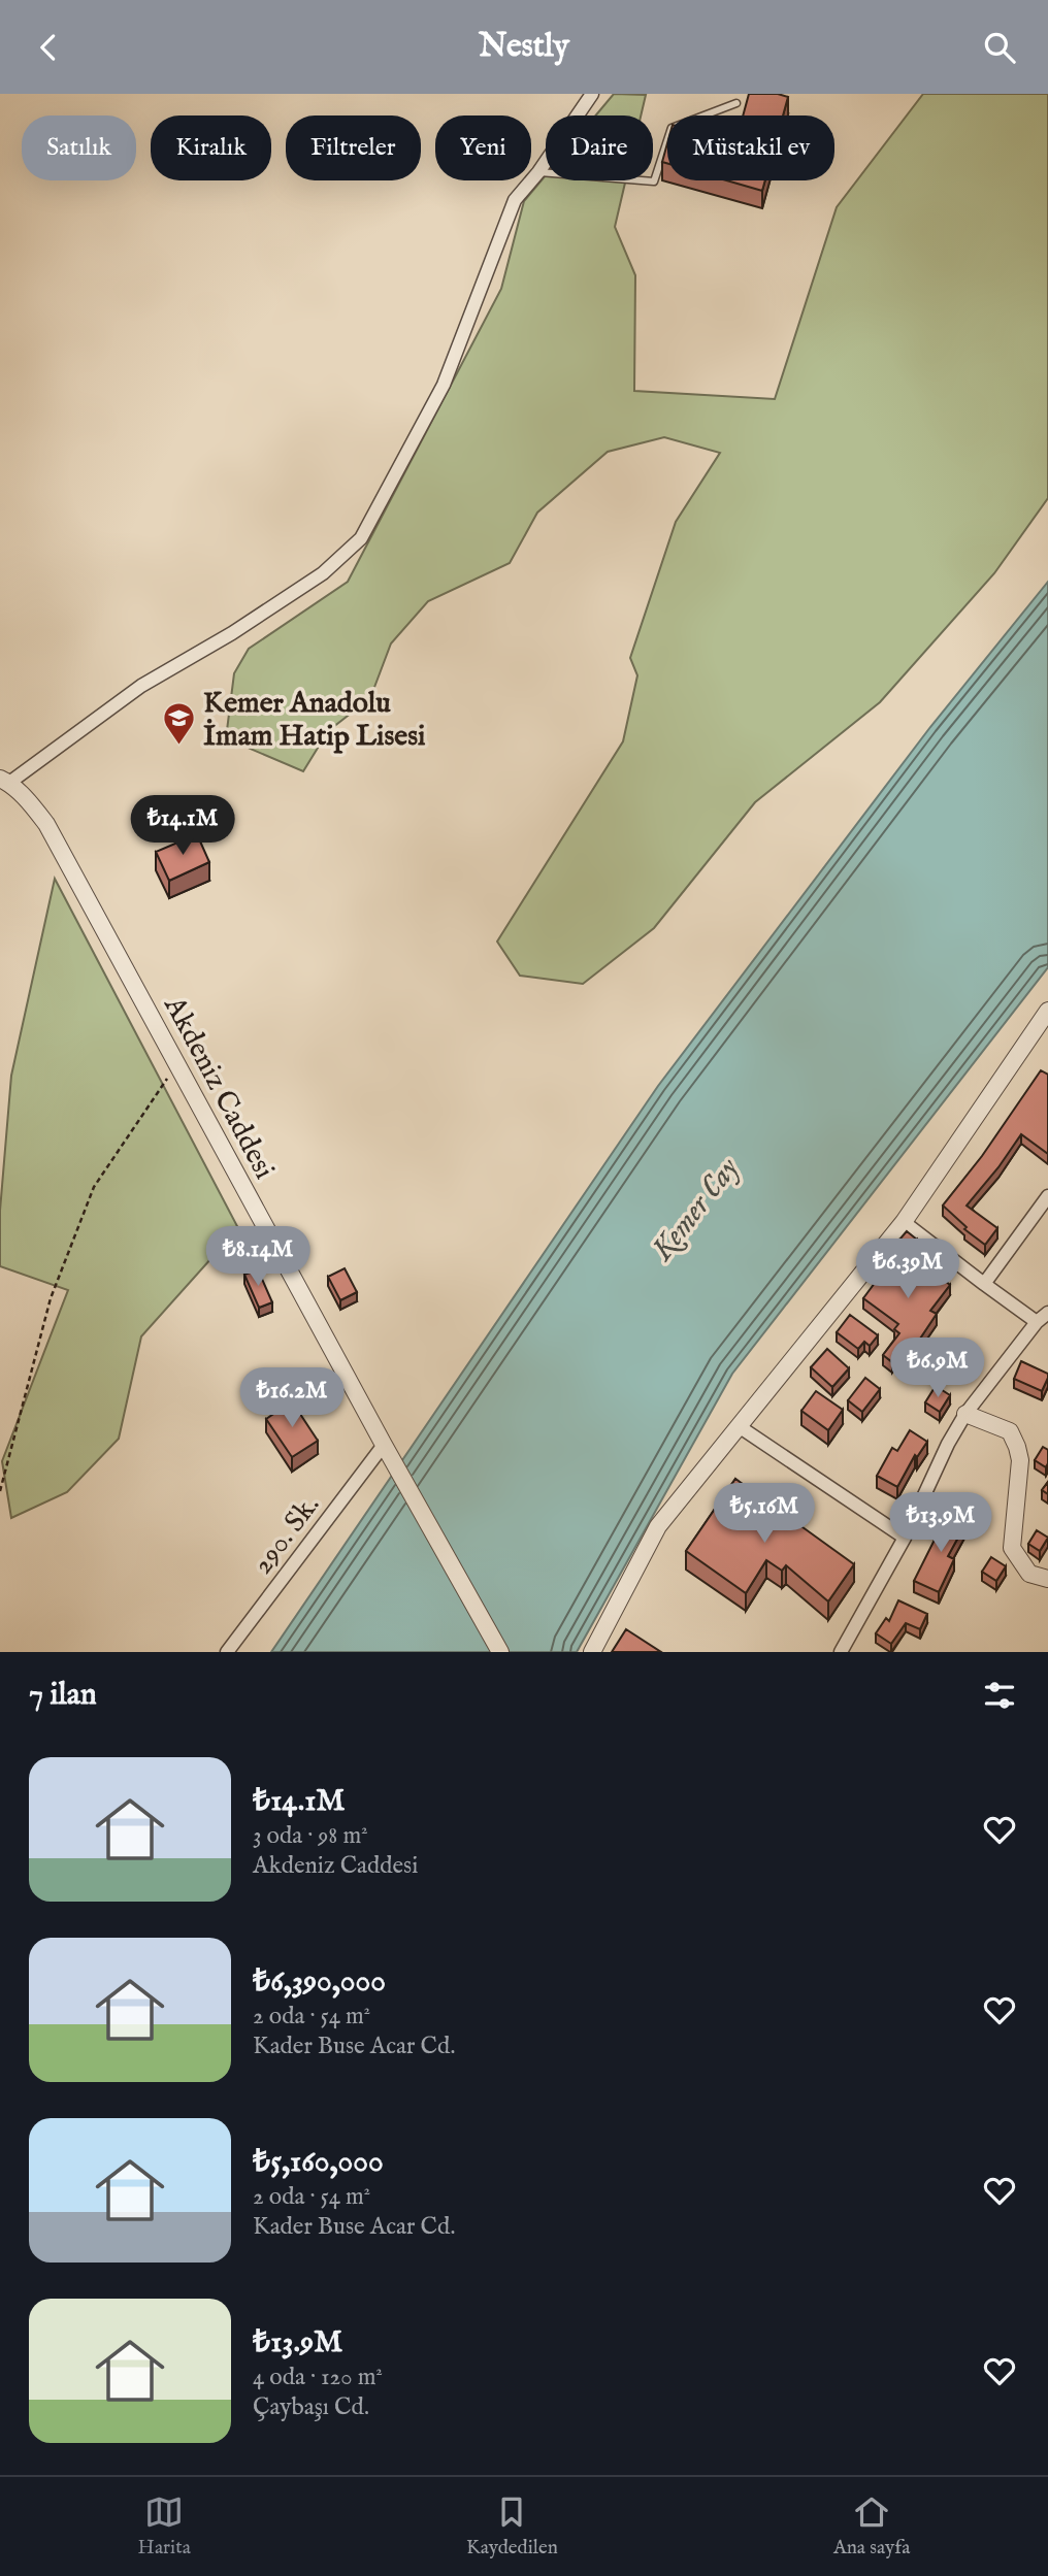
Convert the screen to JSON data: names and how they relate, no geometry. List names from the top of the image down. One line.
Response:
{"streets":{"street":["Akdeniz Caddesi","290. Sk."]},"crossings":[["Akdeniz Caddesi","290. Sk."]],"water":["Kemer Cay"],"places":{"school or university":["Kemer Anadolu İmam Hatip Lisesi"]},"page":{"header":"Nestly","chip":["Satılık","Kiralık","Filtreler","Yeni","Daire","Müstakil ev"],"price":["₺14.1M","₺8.14M","₺6.39M","₺6.9M","₺16.2M","₺5.16M","₺13.9M"],"heading":"7 ilan","list":[{"name":"₺14.1M","note":"3 oda · 98 m² · Akdeniz Caddesi"},{"name":"₺6,390,000","note":"2 oda · 54 m² · Kader Buse Acar Cd."},{"name":"₺5,160,000","note":"2 oda · 54 m² · Kader Buse Acar Cd."},{"name":"₺13.9M","note":"4 oda · 120 m² · Çaybaşı Cd."}],"tabs":["Harita","Kaydedilen","Ana sayfa"]}}
